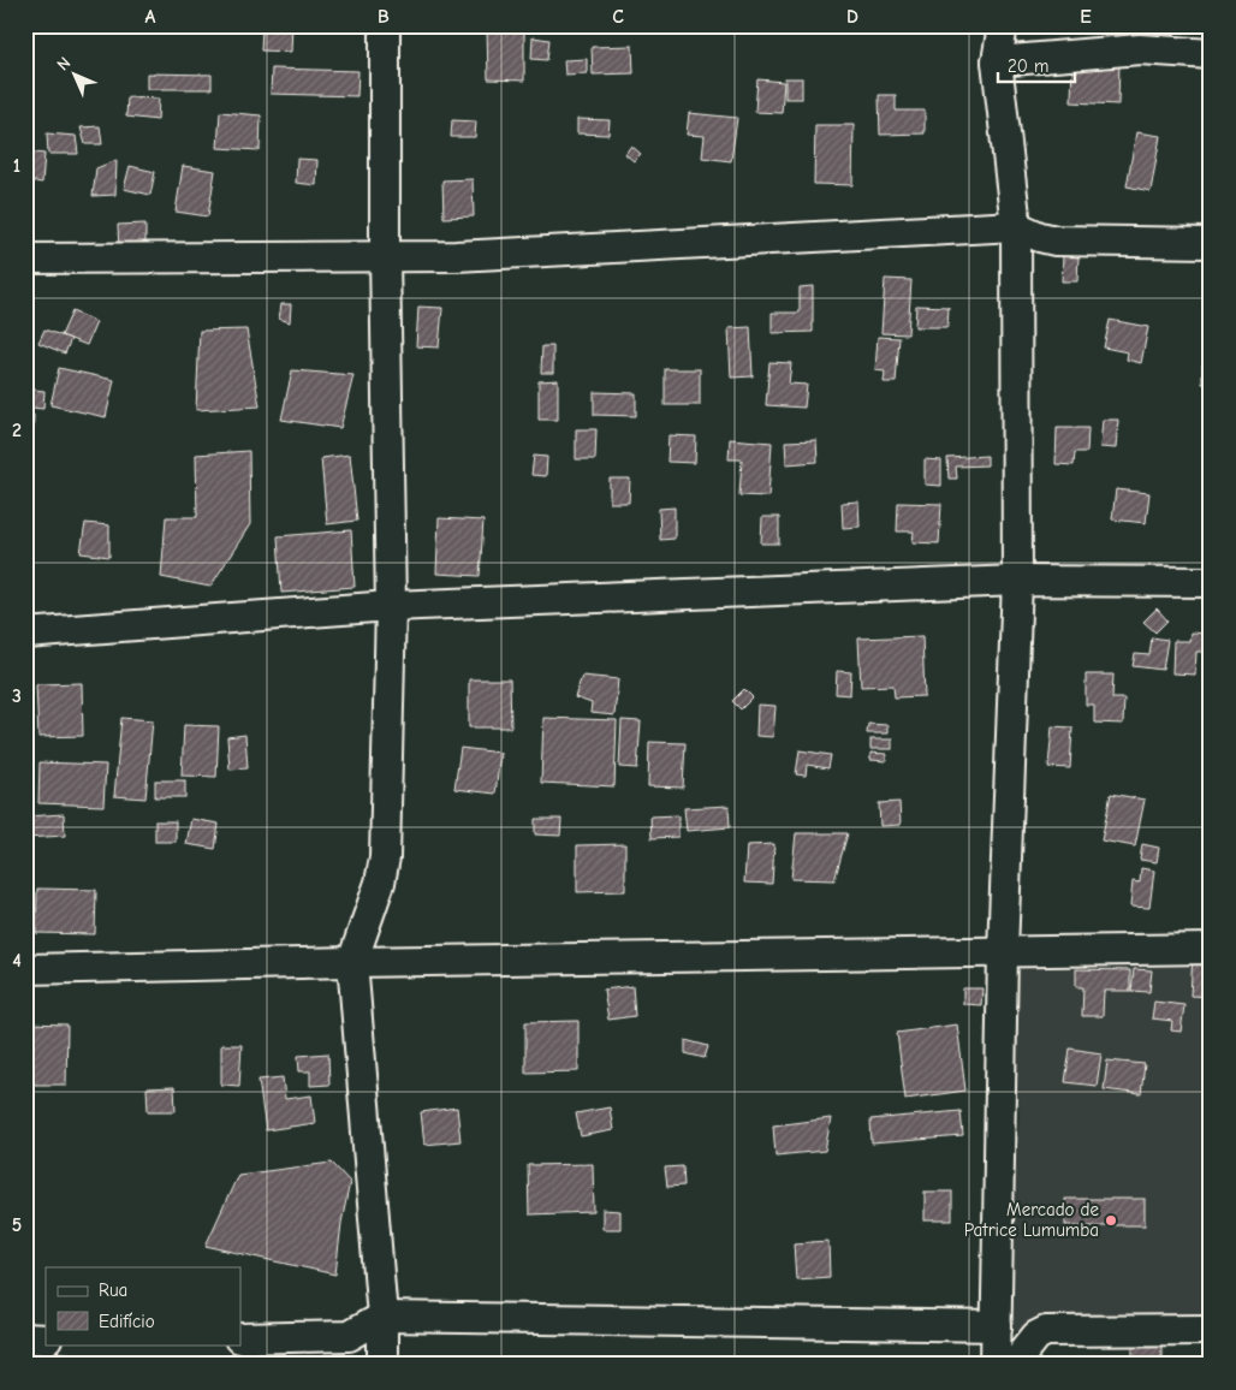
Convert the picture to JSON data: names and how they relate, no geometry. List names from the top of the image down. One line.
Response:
{"places":["Mercado de Patrice Lumumba"],"legend":["Rua","Edifício"],"scale_bar":"20 m","north":"top left","grid":{"columns":["A","B","C","D","E"],"rows":["1","2","3","4","5"]}}
